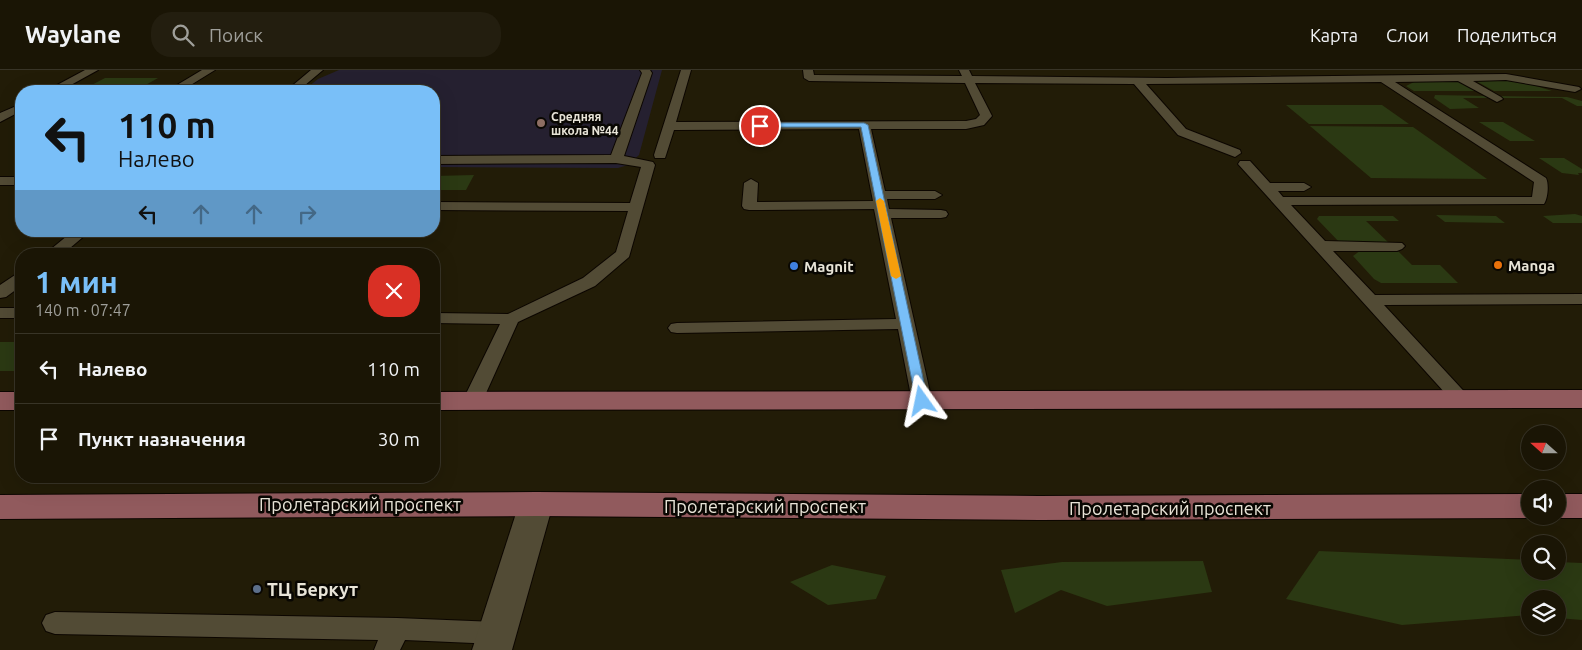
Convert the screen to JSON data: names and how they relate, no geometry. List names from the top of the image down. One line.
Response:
{"streets":{"main road":["Пролетарский проспект"]},"places":["Средняя школа №44","Manga","Magnit","ТЦ Беркут"],"north":"left","page":{"header":"Waylane","search":"Поиск","nav":["Карта","Слои","Поделиться"],"turn":["110 m","Налево"],"heading":["1 мин","140 m · 07:47"],"list":[{"name":"Налево","value":"110 m"},{"name":"Пункт назначения","value":"30 m"}]}}
